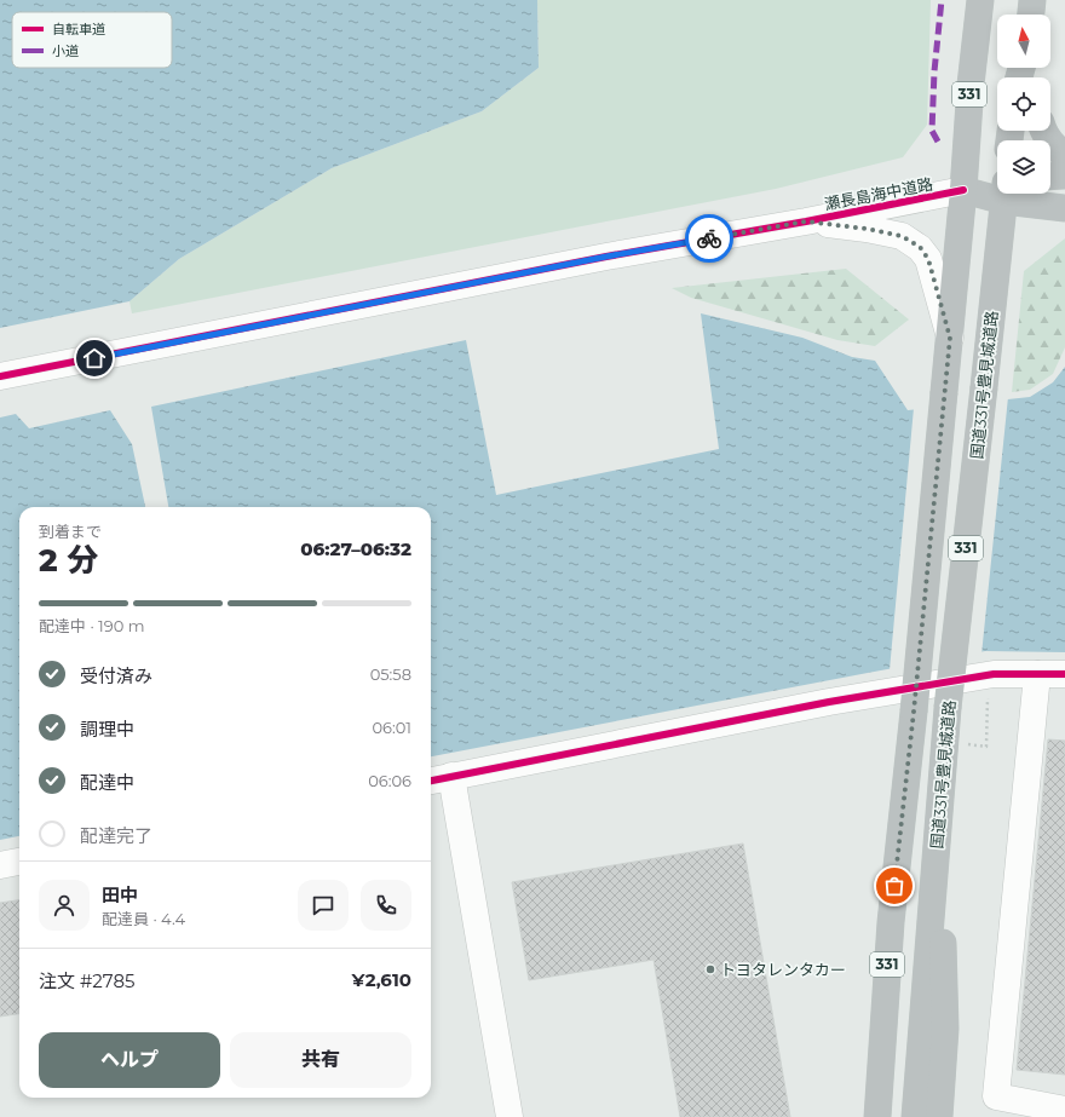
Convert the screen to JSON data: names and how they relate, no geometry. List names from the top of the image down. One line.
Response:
{"streets":{"highway":["331","国道331号豊見城道路"],"street":["瀬長島海中道路"]},"crossings":[["331","瀬長島海中道路"]],"places":["トヨタレンタカー"],"legend":["自転車道","小道"],"north":"top","page":{"heading":["2 分","到着まで","06:27–06:32"],"panel":["田中","配達員 · 4.4","注文 #2785","¥2,610"],"bar":"配達中 · 190 m","list":[["受付済み","05:58"],["調理中","06:01"],["配達中","06:06"],"配達完了"],"buttons":["ヘルプ","共有"]}}
